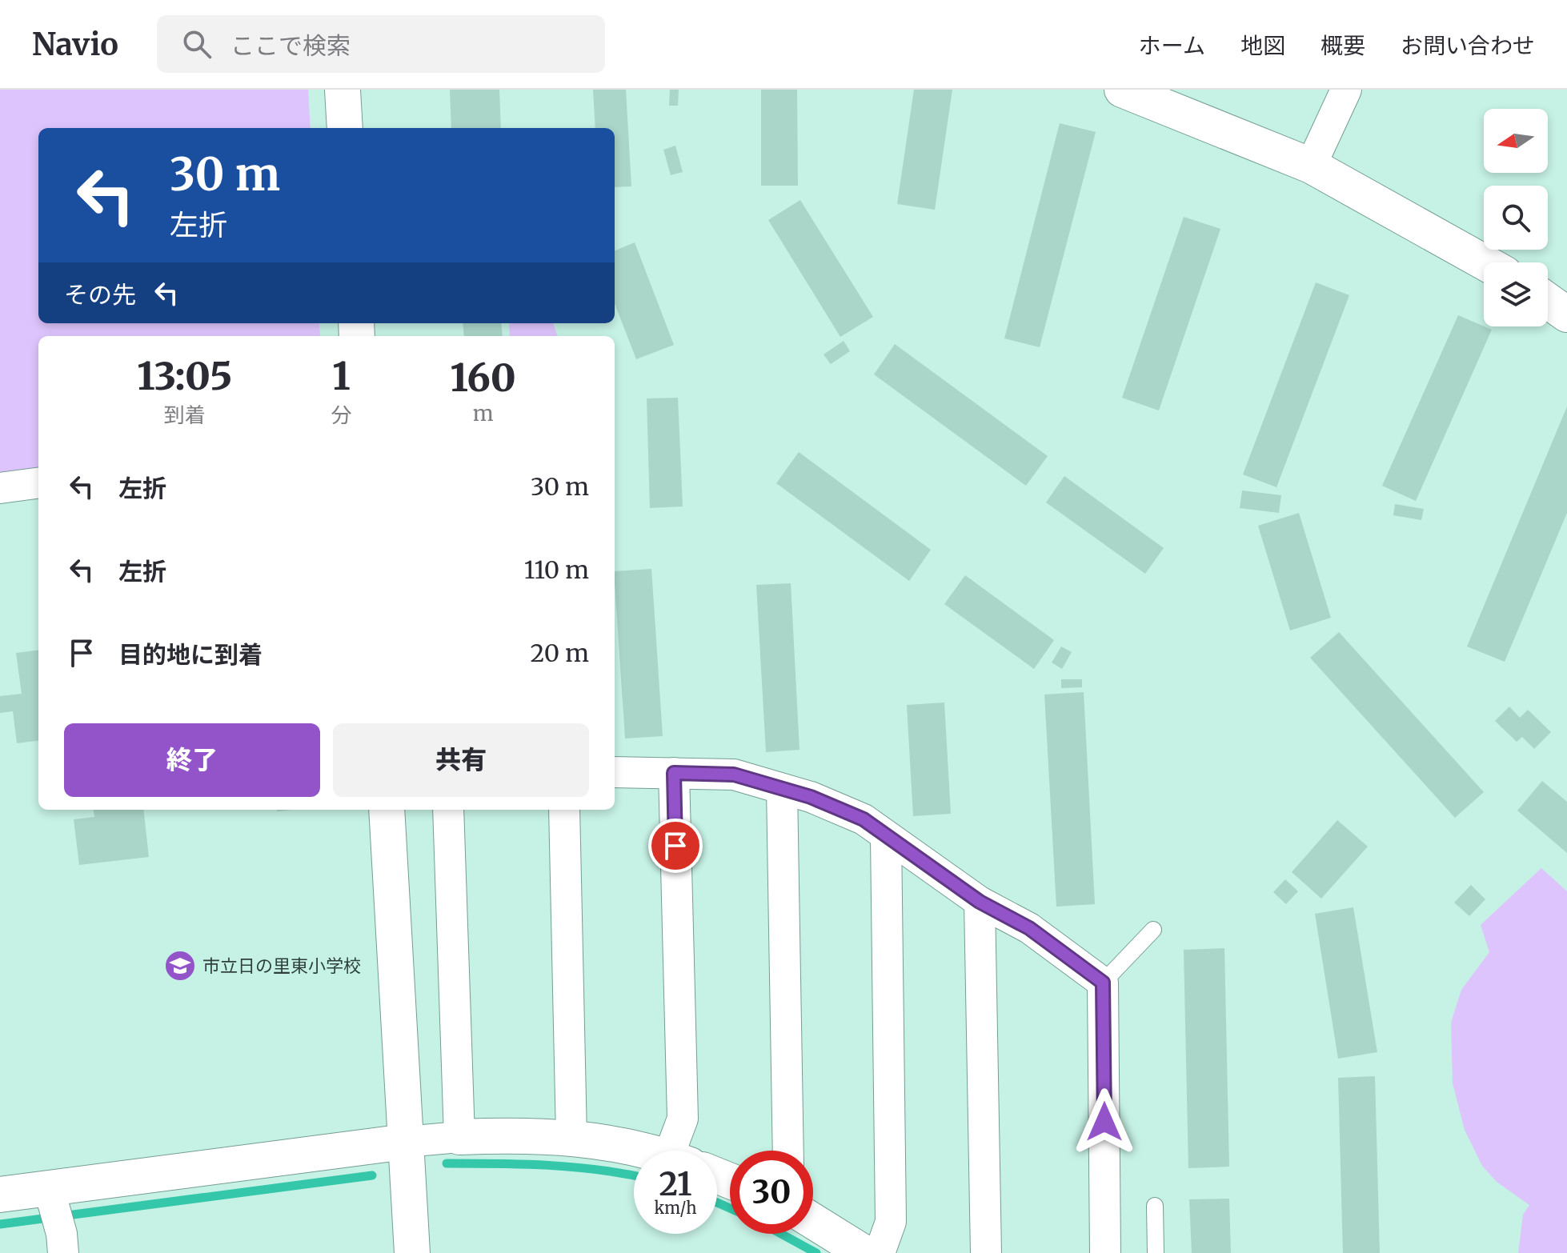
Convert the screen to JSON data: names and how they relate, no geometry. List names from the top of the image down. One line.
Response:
{"places":{"school or university":["市立日の里東小学校"]},"north":"left","page":{"header":"Navio","search":"ここで検索","nav":["ホーム","地図","概要","お問い合わせ"],"turn":["30 m","左折"],"then":"その先","eta":["13:05","到着","1","分","160","m"],"list":[{"name":"左折","value":"30 m"},{"name":"左折","value":"110 m"},{"name":"目的地に到着","value":"20 m"}],"buttons":["終了","共有"],"speed":"21 km/h","limit":"30"}}
